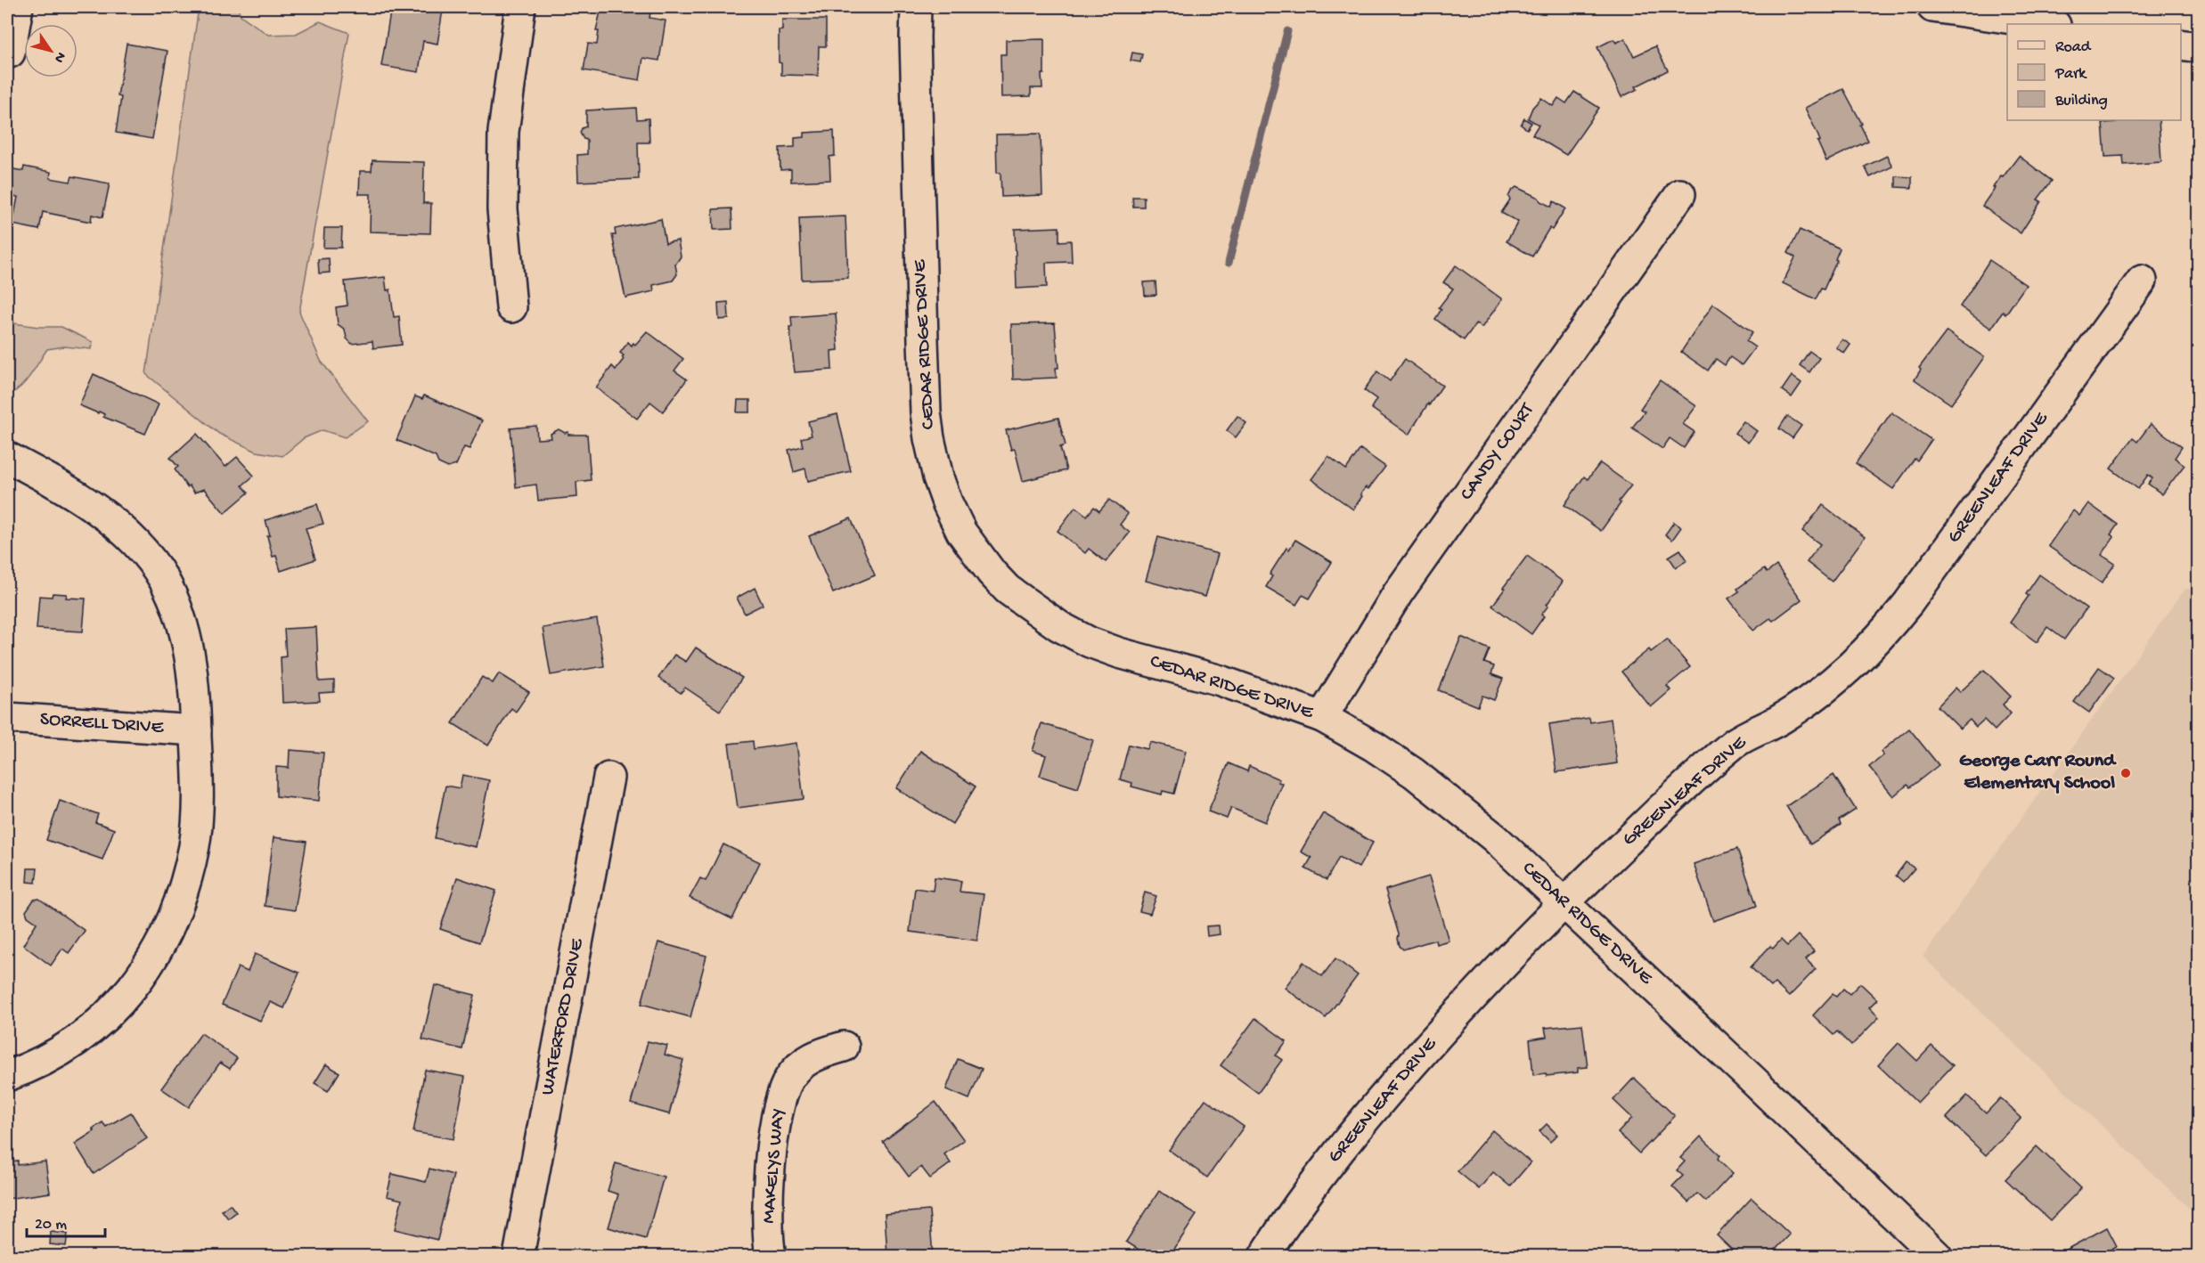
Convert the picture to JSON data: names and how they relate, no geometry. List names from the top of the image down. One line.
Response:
{"streets":{"street":["CEDAR RIDGE DRIVE","CANDY COURT","GREENLEAF DRIVE","SORRELL DRIVE","WATERFORD DRIVE","MAKELYS WAY"]},"crossings":[["CEDAR RIDGE DRIVE","CANDY COURT"],["CEDAR RIDGE DRIVE","GREENLEAF DRIVE"]],"places":["George Carr Round Elementary School"],"legend":["Road","Park","Building"],"scale_bar":"20 m","north":"bottom right"}
